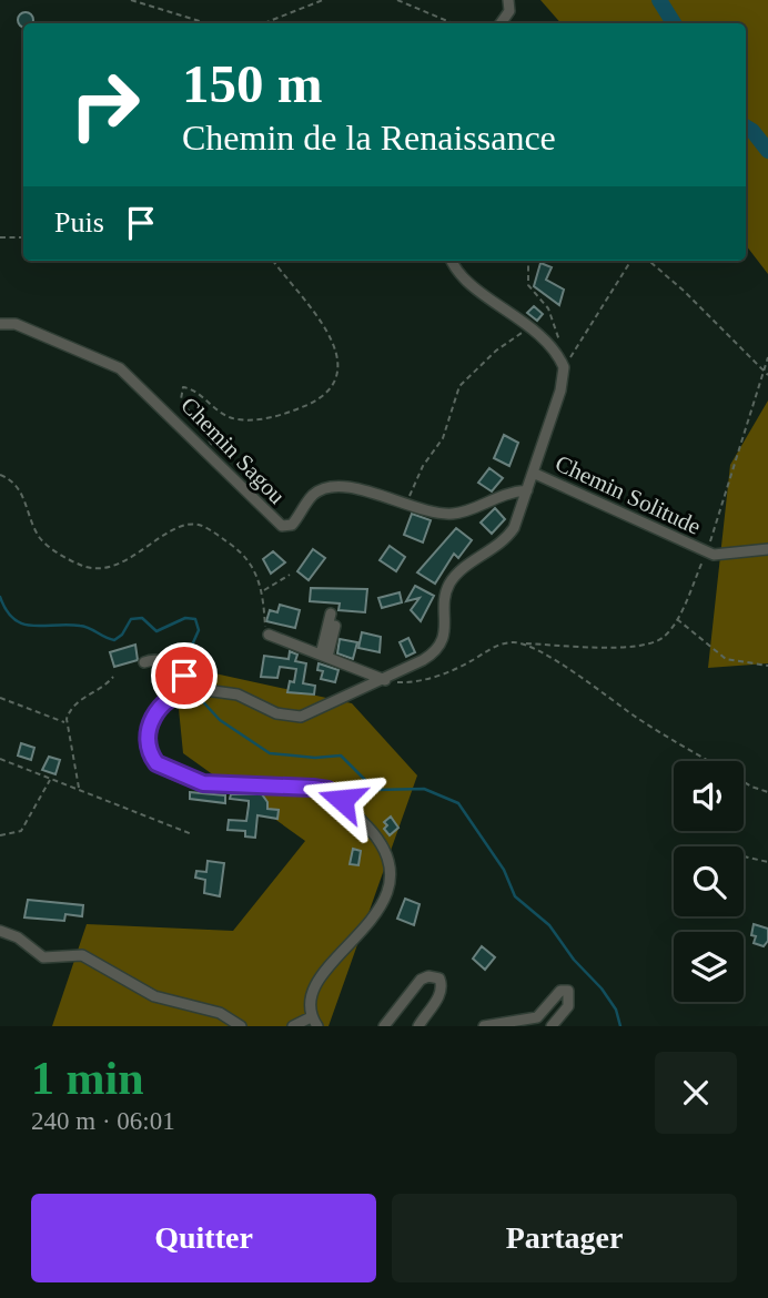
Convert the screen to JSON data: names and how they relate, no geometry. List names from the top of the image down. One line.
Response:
{"streets":{"street":["Chemin Sagou","Chemin Solitude"]},"page":{"turn":["150 m","Chemin de la Renaissance"],"then":"Puis","heading":["1 min","240 m · 06:01"],"buttons":["Quitter","Partager"]}}
